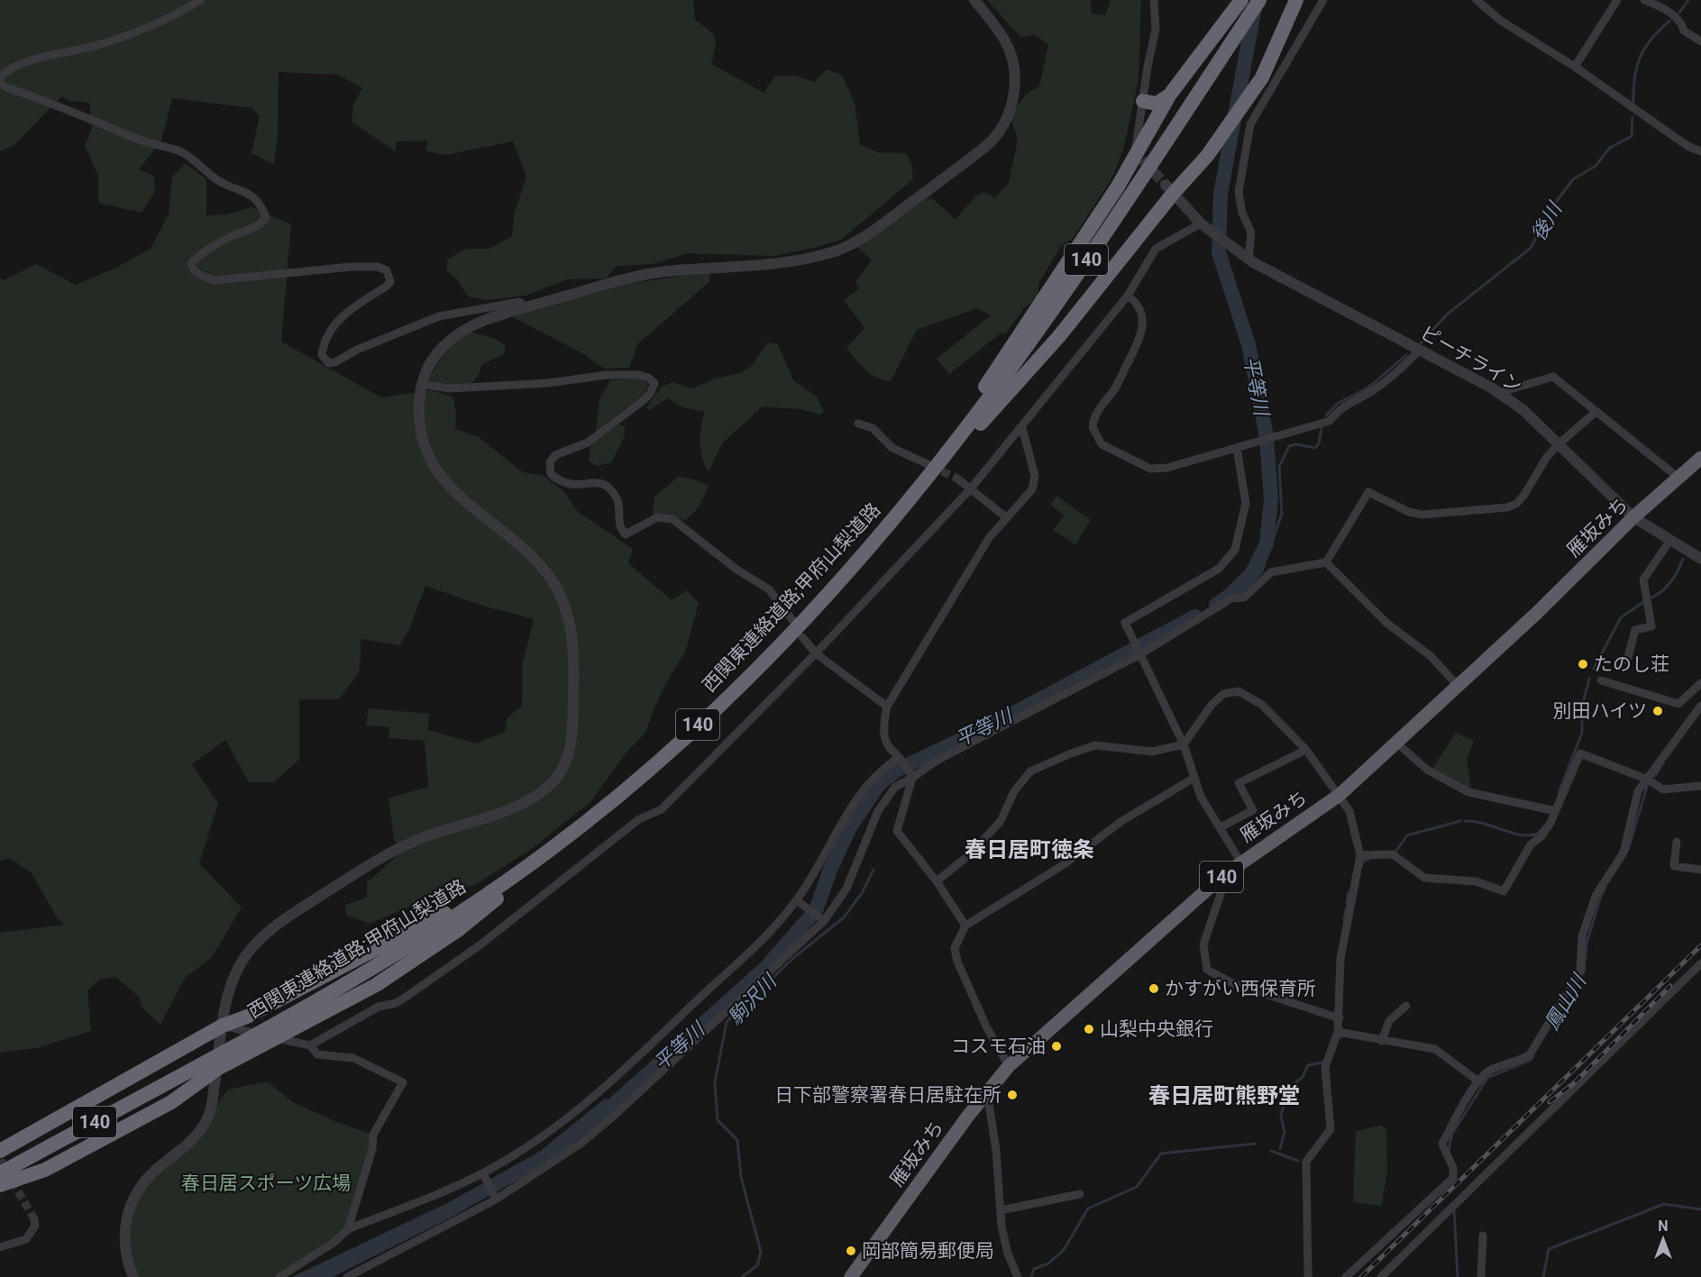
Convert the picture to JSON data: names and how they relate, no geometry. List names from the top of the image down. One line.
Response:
{"streets":{"highway":["140","雁坂みち","西関東連絡道路;甲府山梨道路"],"street":["ピーチライン"]},"crossings":[["ピーチライン","雁坂みち"]],"districts":["春日居町徳条","春日居町熊野堂"],"water":["後川","平等川","駒沢川","鳳山川"],"parks":["春日居スポーツ広場"],"places":["たのし荘","別田ハイツ","かすがい西保育所","山梨中央銀行","コスモ石油","日下部警察署春日居駐在所","岡部簡易郵便局"],"north":"top"}
